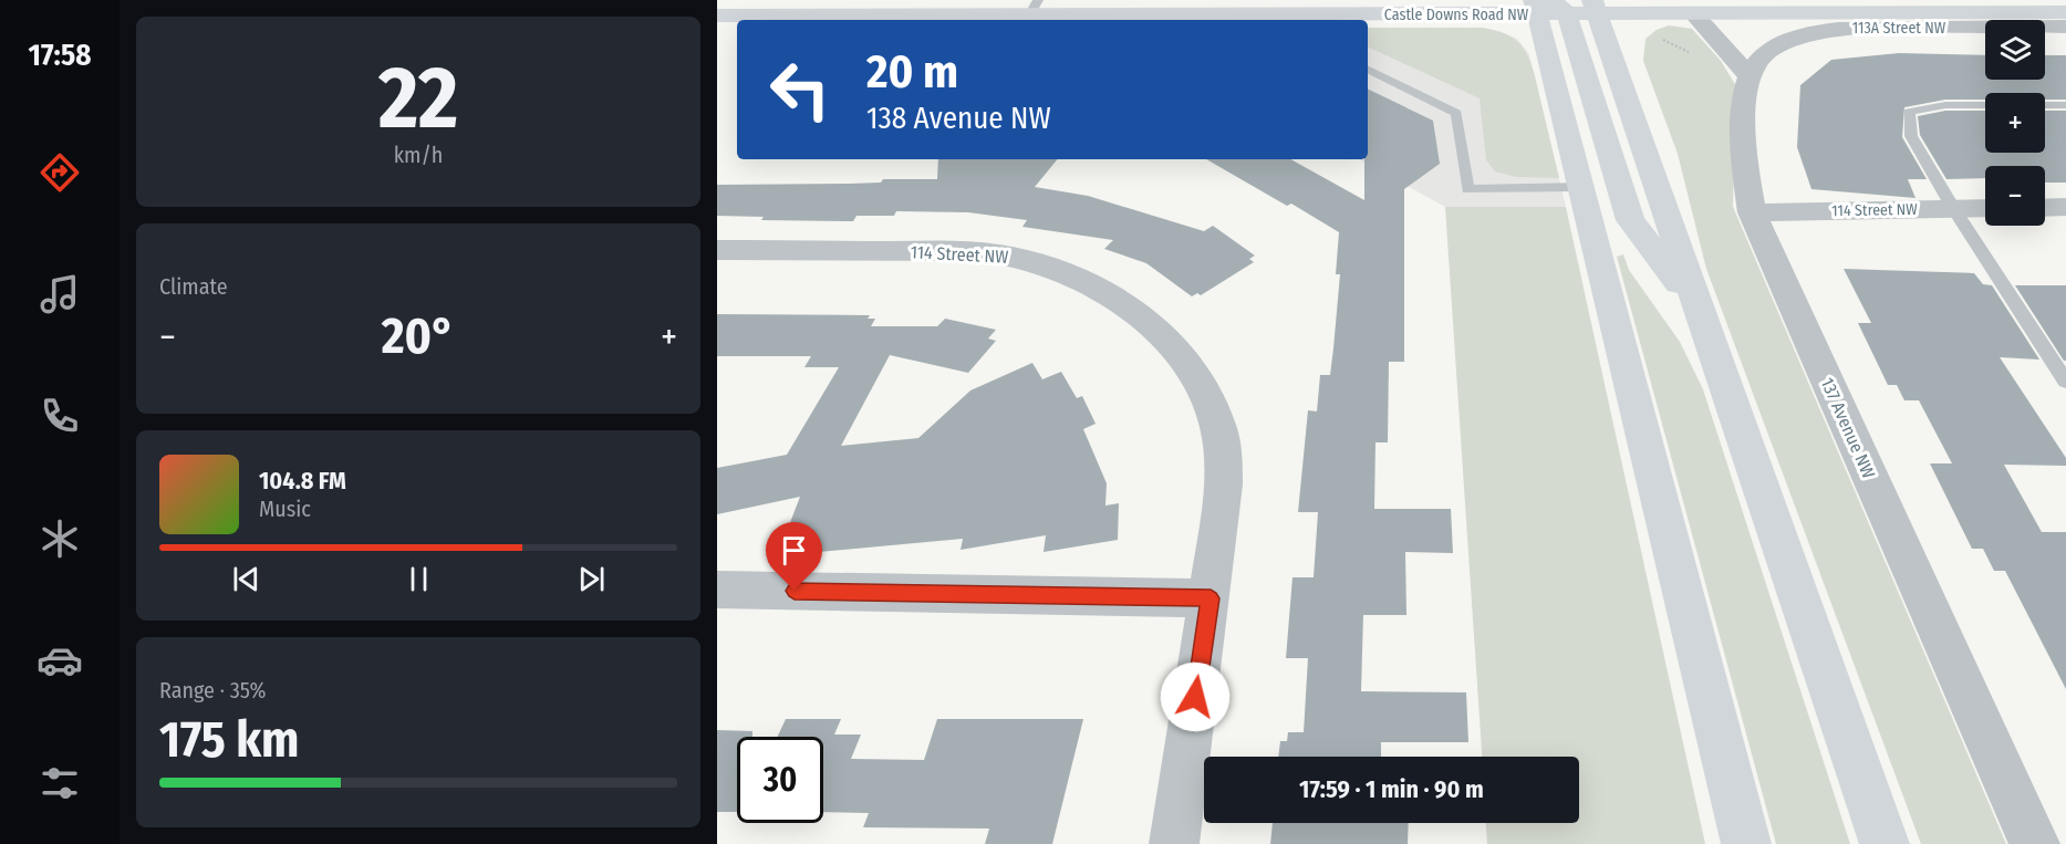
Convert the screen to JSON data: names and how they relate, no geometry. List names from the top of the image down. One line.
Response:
{"streets":{"main road":["Castle Downs Road NW","113A Street NW"],"street":["114 Street NW","137 Avenue NW"]},"crossings":[["Castle Downs Road NW","113A Street NW"],["113A Street NW","137 Avenue NW"],["114 Street NW","137 Avenue NW"]],"page":{"tabs":"17:58","tile":[["22","km/h"],"Climate",["Range · 35%","175 km"]],"map_buttons":["+","−"],"turn":["20 m","138 Avenue NW"],"heat":["−","20°","+"],"song":["104.8 FM","Music"],"limit":"30","trip":"17:59 · 1 min · 90 m"}}
